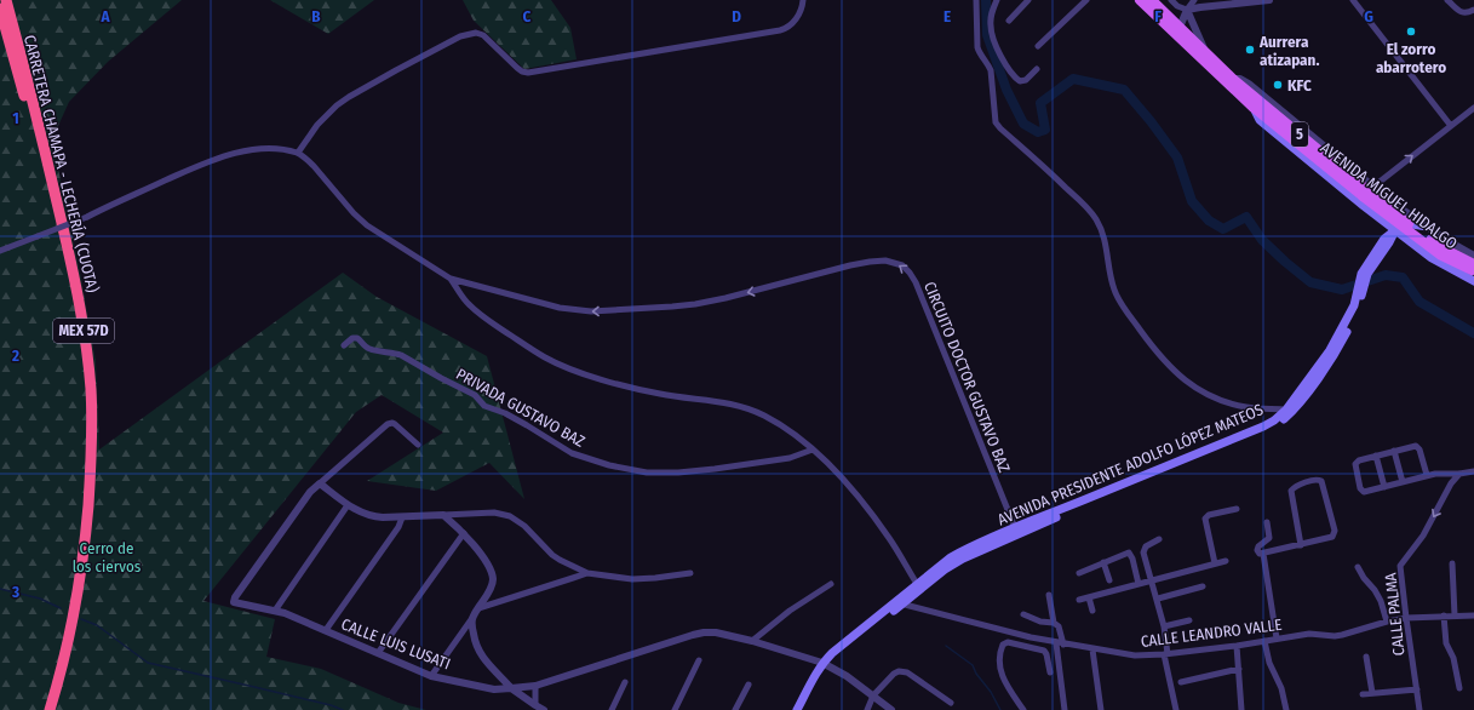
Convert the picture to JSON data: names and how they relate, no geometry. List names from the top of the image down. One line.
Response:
{"streets":{"highway":["CARRETERA CHAMAPA - LECHERÍA (CUOTA)","MEX 57D"],"main road":["5","AVENIDA MIGUEL HIDALGO","AVENIDA PRESIDENTE ADOLFO LÓPEZ MATEOS"],"street":["CIRCUITO DOCTOR GUSTAVO BAZ","PRIVADA GUSTAVO BAZ","CALLE PALMA","CALLE LEANDRO VALLE","CALLE LUIS LUSATI"]},"crossings":[["CIRCUITO DOCTOR GUSTAVO BAZ","AVENIDA PRESIDENTE ADOLFO LÓPEZ MATEOS"],["AVENIDA PRESIDENTE ADOLFO LÓPEZ MATEOS","CALLE LEANDRO VALLE"],["AVENIDA PRESIDENTE ADOLFO LÓPEZ MATEOS","CALLE LUIS LUSATI"],["CALLE PALMA","CALLE LEANDRO VALLE"]],"one_way":["CIRCUITO DOCTOR GUSTAVO BAZ","CALLE PALMA"],"parks":["Cerro de los ciervos"],"places":["El zorro abarrotero","Aurrera atizapan.","KFC"],"grid":{"columns":["A","B","C","D","E","F","G"],"rows":["1","2","3"]}}
